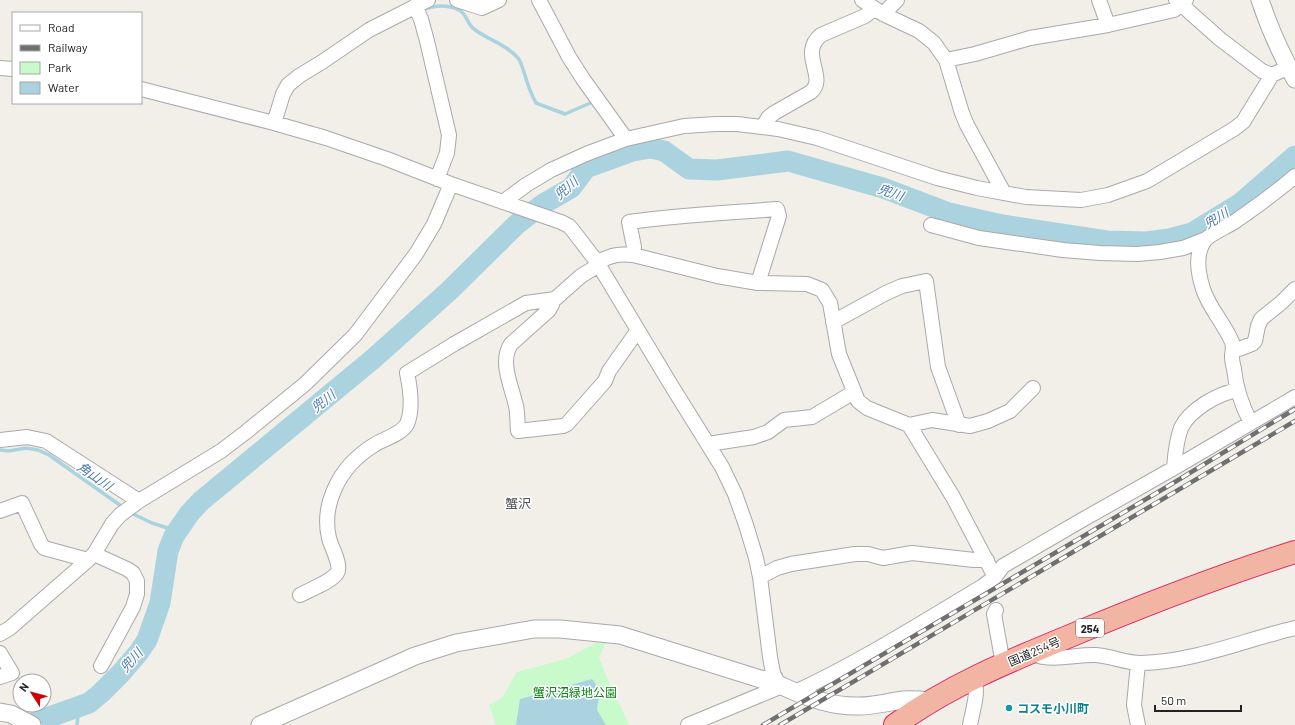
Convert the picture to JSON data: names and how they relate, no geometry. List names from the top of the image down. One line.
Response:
{"streets":{"highway":["254","国道254号"]},"districts":["蟹沢"],"water":["兜川","角山川"],"parks":["蟹沢沼緑地公園"],"places":["コスモ小川町"],"legend":["Road","Railway","Park","Water"],"scale_bar":"50 m","north":"top left"}
